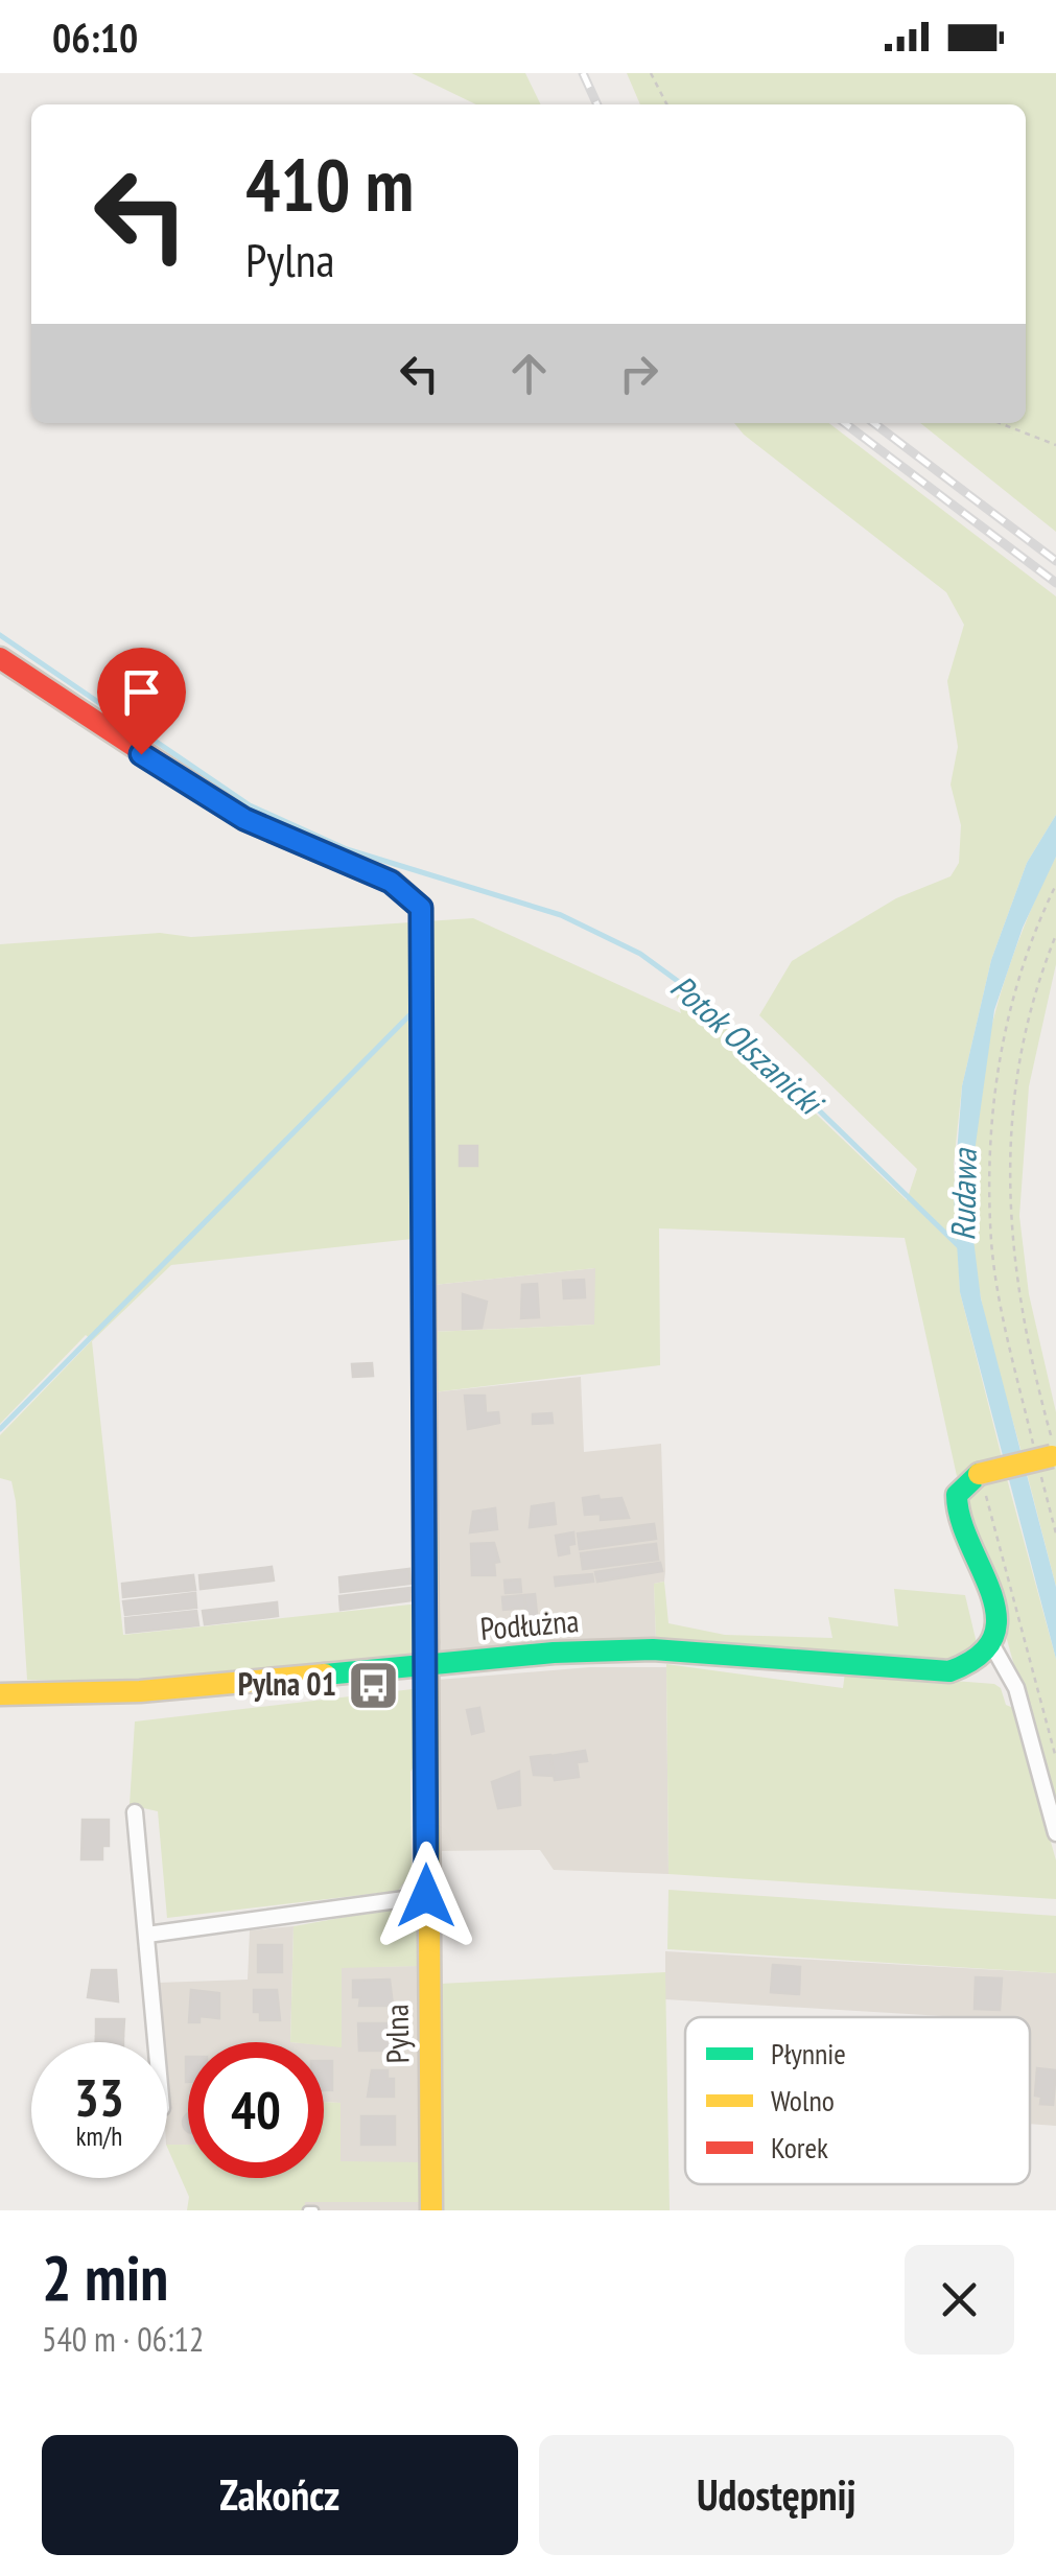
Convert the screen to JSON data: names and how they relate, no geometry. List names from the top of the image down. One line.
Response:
{"streets":{"street":["Podłużna","Pylna"]},"crossings":[["Podłużna","Pylna"]],"water":["Potok Olszanicki","Rudawa"],"places":{"bus stop":["Pylna 01"]},"legend":["Płynnie","Wolno","Korek"],"page":{"status":"06:10","turn":["410 m","Pylna"],"speed":"33 km/h","limit":"40","heading":["2 min","540 m · 06:12"],"buttons":["Zakończ","Udostępnij"]}}
